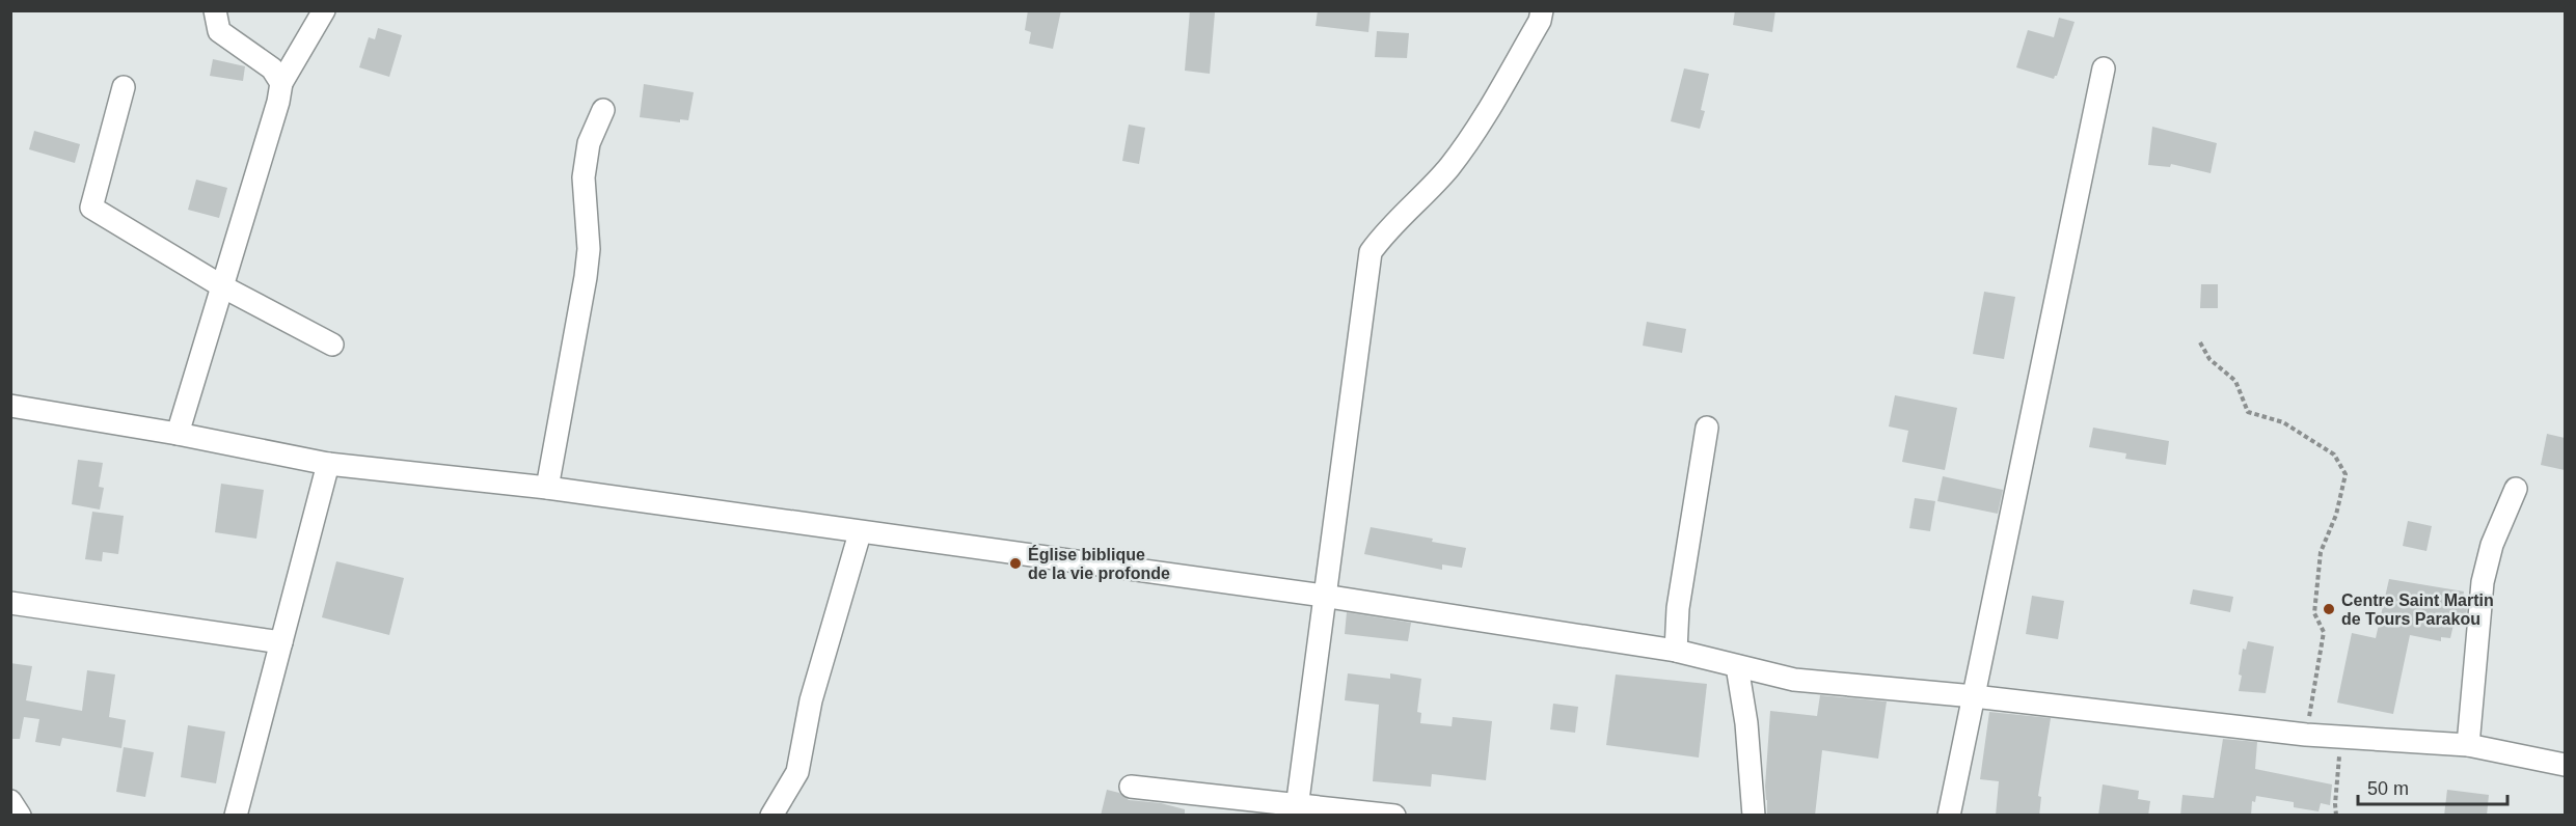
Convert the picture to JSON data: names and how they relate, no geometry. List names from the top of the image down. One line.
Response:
{"places":["Église biblique de la vie profonde","Centre Saint Martin de Tours Parakou"],"scale_bar":"50 m"}
